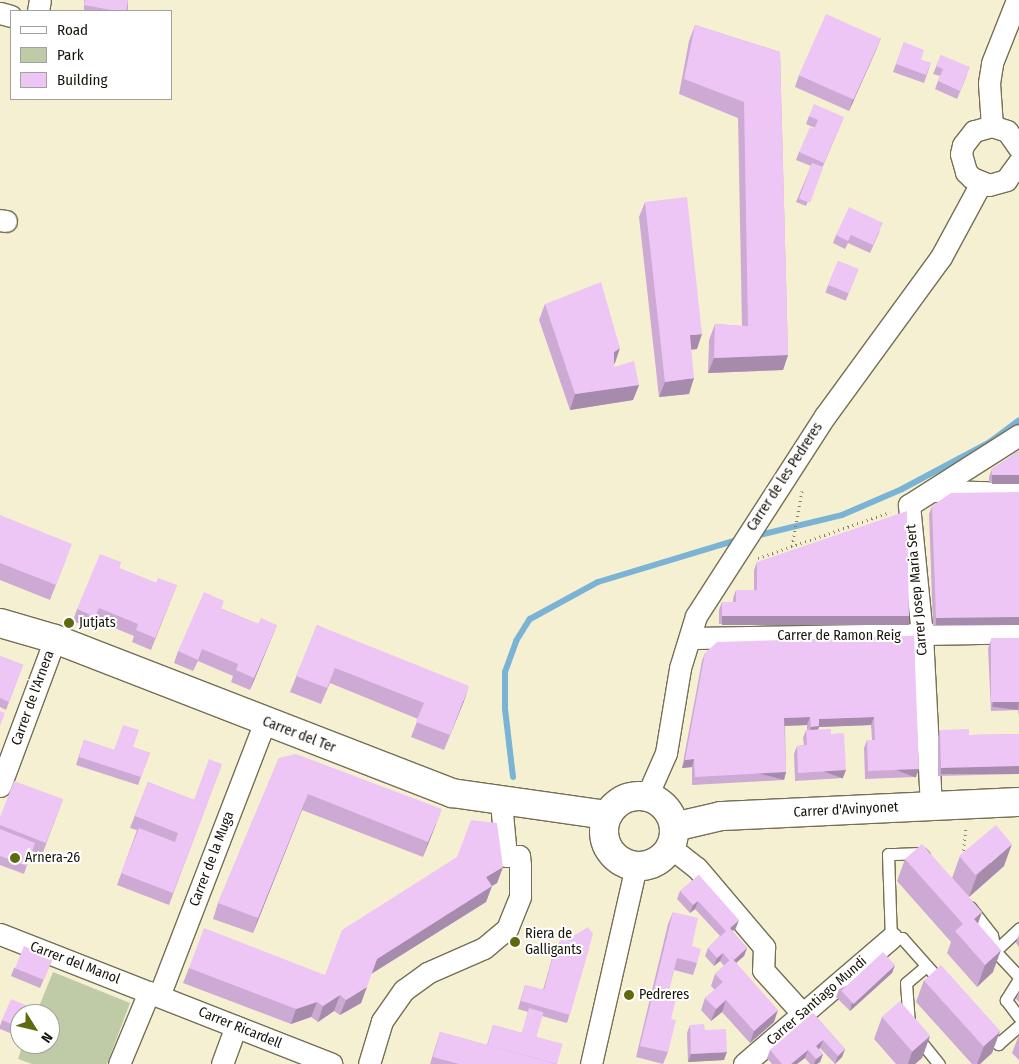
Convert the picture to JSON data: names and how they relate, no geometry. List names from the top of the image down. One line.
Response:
{"streets":{"street":["Carrer de les Pedreres","Carrer Josep Maria Sert","Carrer de Ramon Reig","Carrer de l'Arnera","Carrer del Ter","Carrer d'Avinyonet","Carrer de la Muga","Carrer del Manol","Carrer Santiago Mundi","Carrer Ricardell"]},"crossings":[["Carrer de les Pedreres","Carrer de Ramon Reig"],["Carrer de les Pedreres","Carrer del Ter"],["Carrer de les Pedreres","Carrer d'Avinyonet"],["Carrer Josep Maria Sert","Carrer de Ramon Reig"],["Carrer Josep Maria Sert","Carrer d'Avinyonet"],["Carrer de l'Arnera","Carrer del Ter"],["Carrer del Ter","Carrer d'Avinyonet"],["Carrer del Ter","Carrer de la Muga"],["Carrer de la Muga","Carrer del Manol"],["Carrer de la Muga","Carrer Ricardell"],["Carrer del Manol","Carrer Ricardell"]],"places":["Jutjats","Arnera-26","Riera de Galligants","Pedreres"],"legend":["Road","Park","Building"],"north":"bottom right"}
